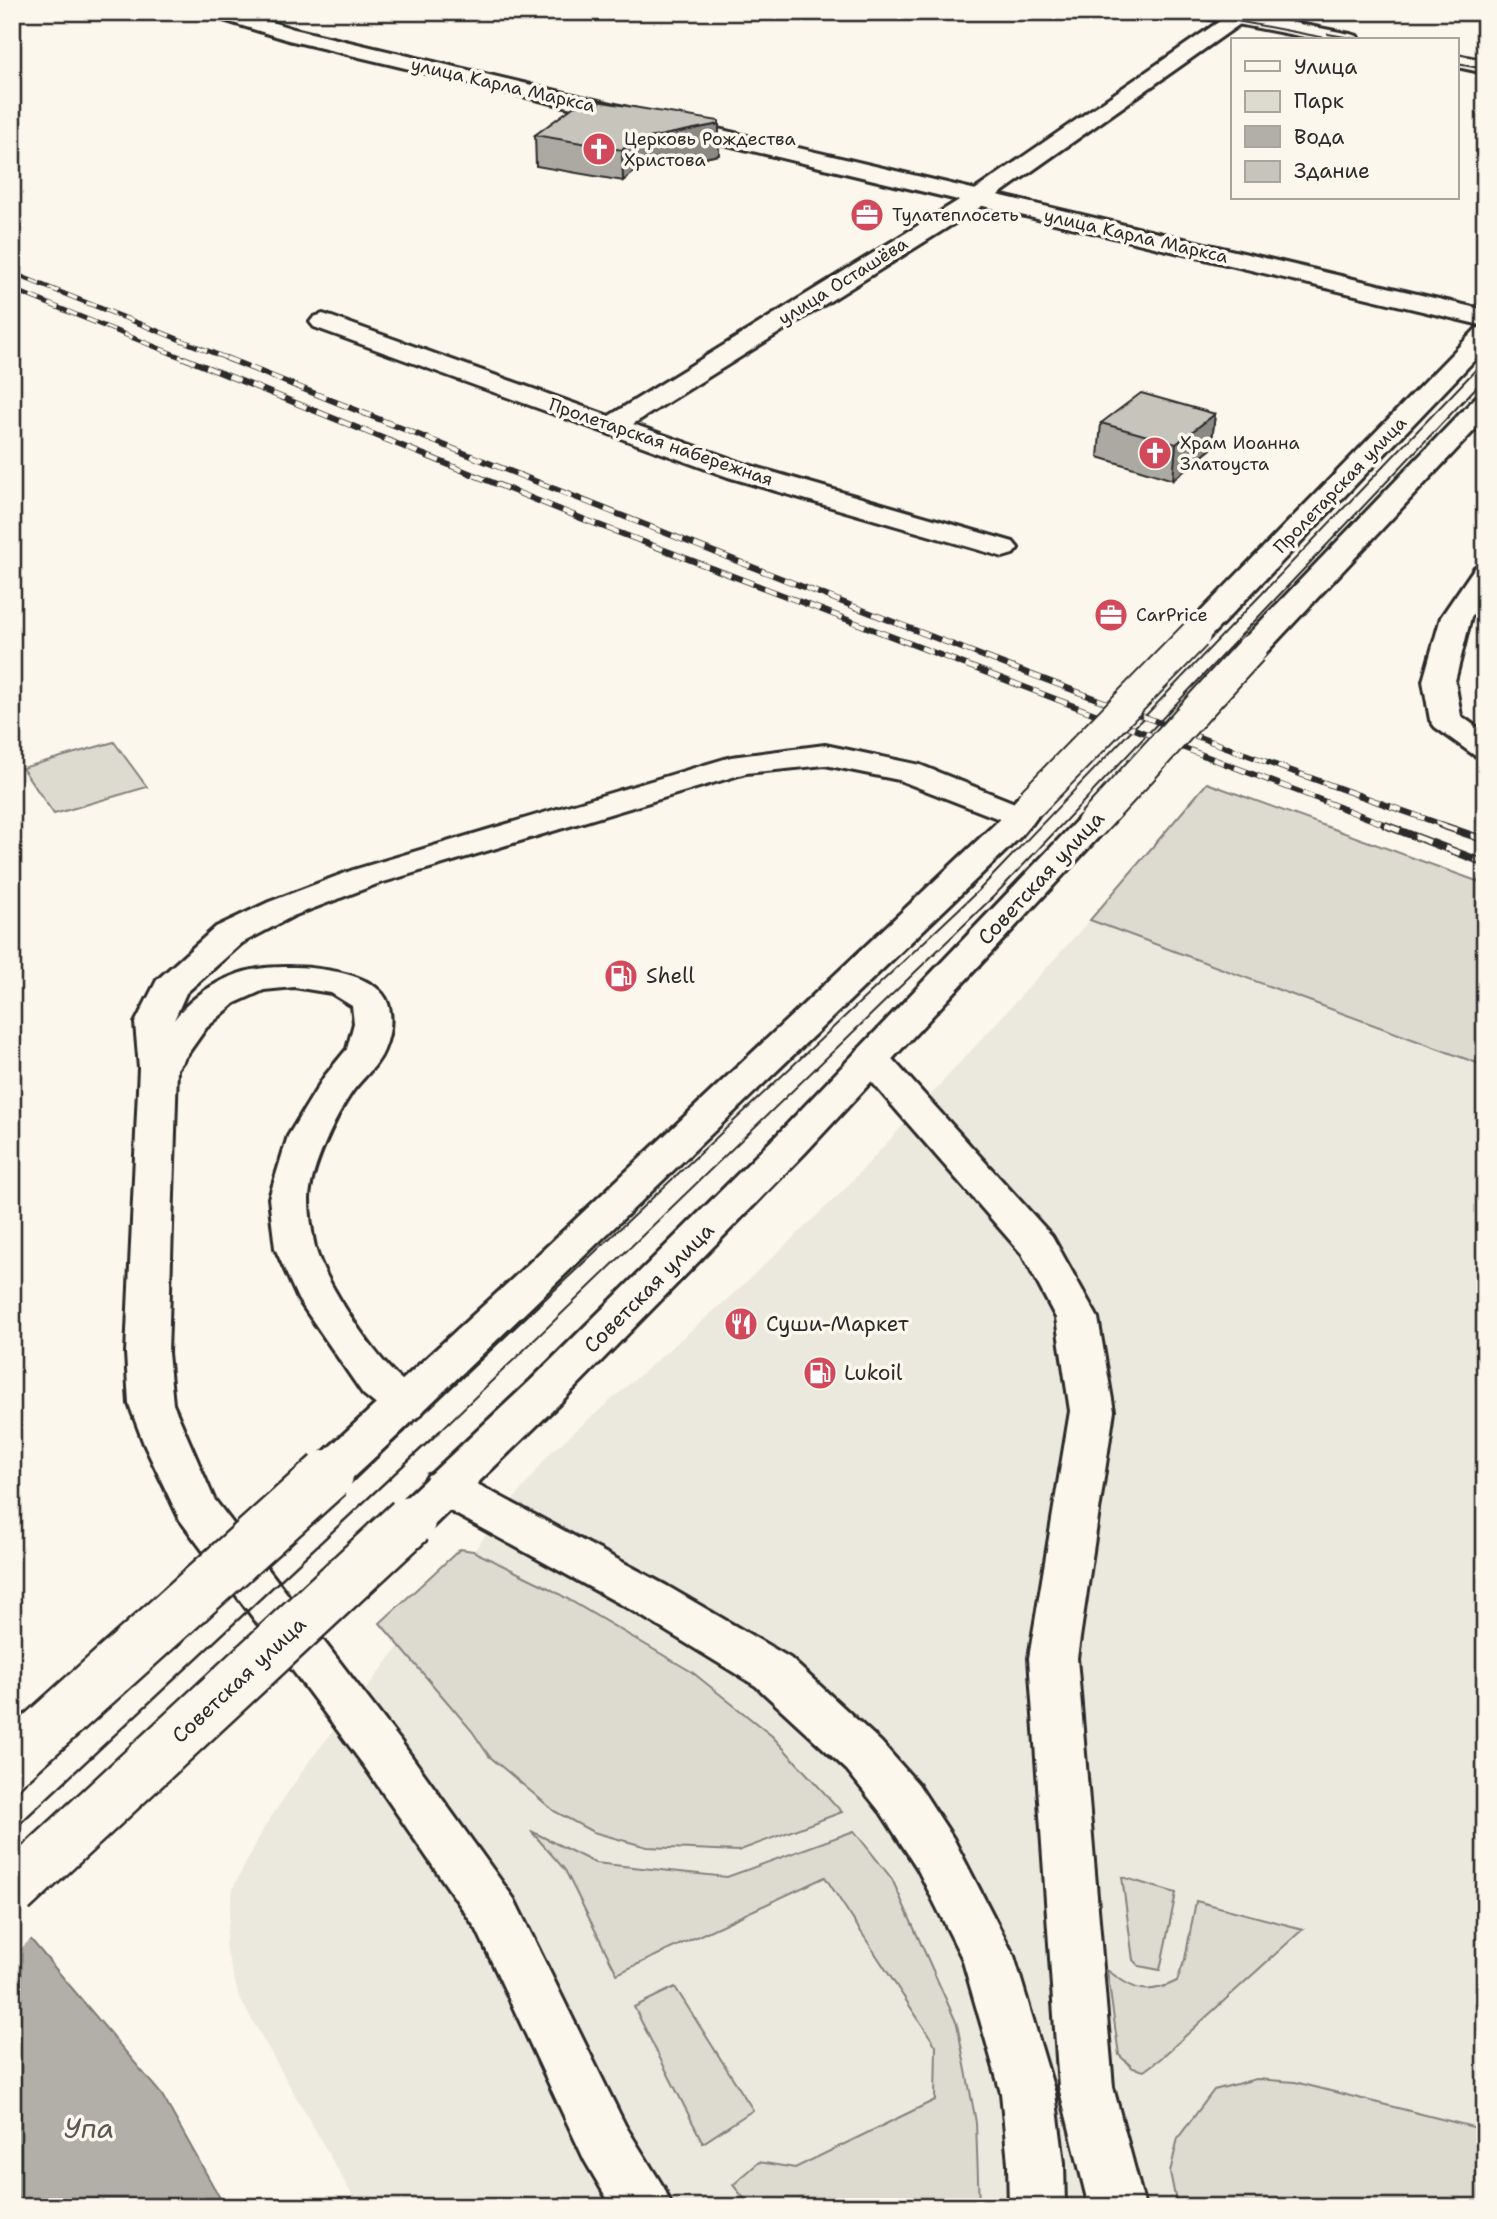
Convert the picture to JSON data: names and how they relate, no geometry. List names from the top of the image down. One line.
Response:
{"streets":{"street":["улица Карла Маркса","улица Осташёва","Пролетарская набережная","Пролетарская улица","Советская улица"]},"crossings":[["улица Карла Маркса","улица Осташёва"],["улица Осташёва","Пролетарская набережная"]],"water":["Упа"],"places":{"church":["Церковь Рождества Христова","Храм Иоанна Златоуста"],"office":["Тулатеплосеть","CarPrice"],"fuel station":["Shell","Lukoil"],"restaurant":["Суши-Маркет"]},"legend":["Улица","Парк","Вода","Здание"]}
